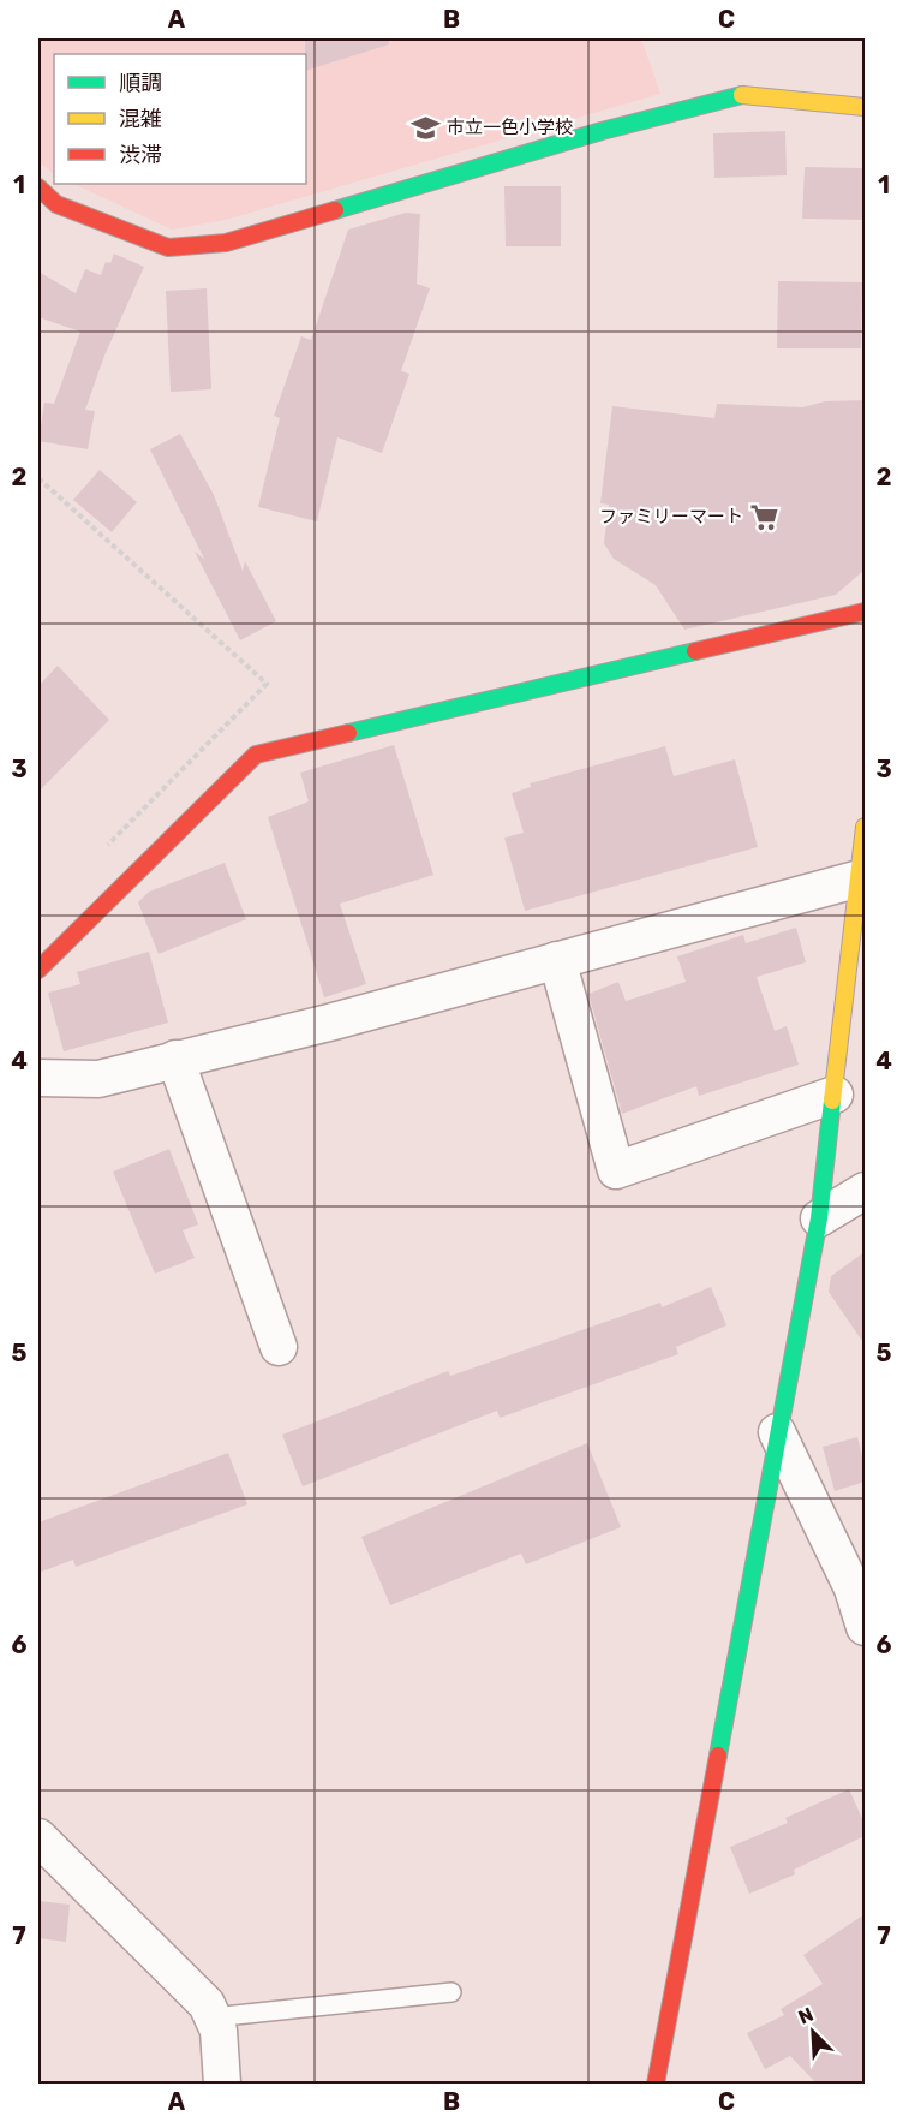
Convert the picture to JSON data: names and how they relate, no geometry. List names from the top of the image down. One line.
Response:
{"places":{"school or university":["市立一色小学校"],"supermarket":["ファミリーマート"]},"legend":["順調","混雑","渋滞"],"north":"top left","grid":{"columns":["A","B","C"],"rows":["1","2","3","4","5","6","7"]}}
